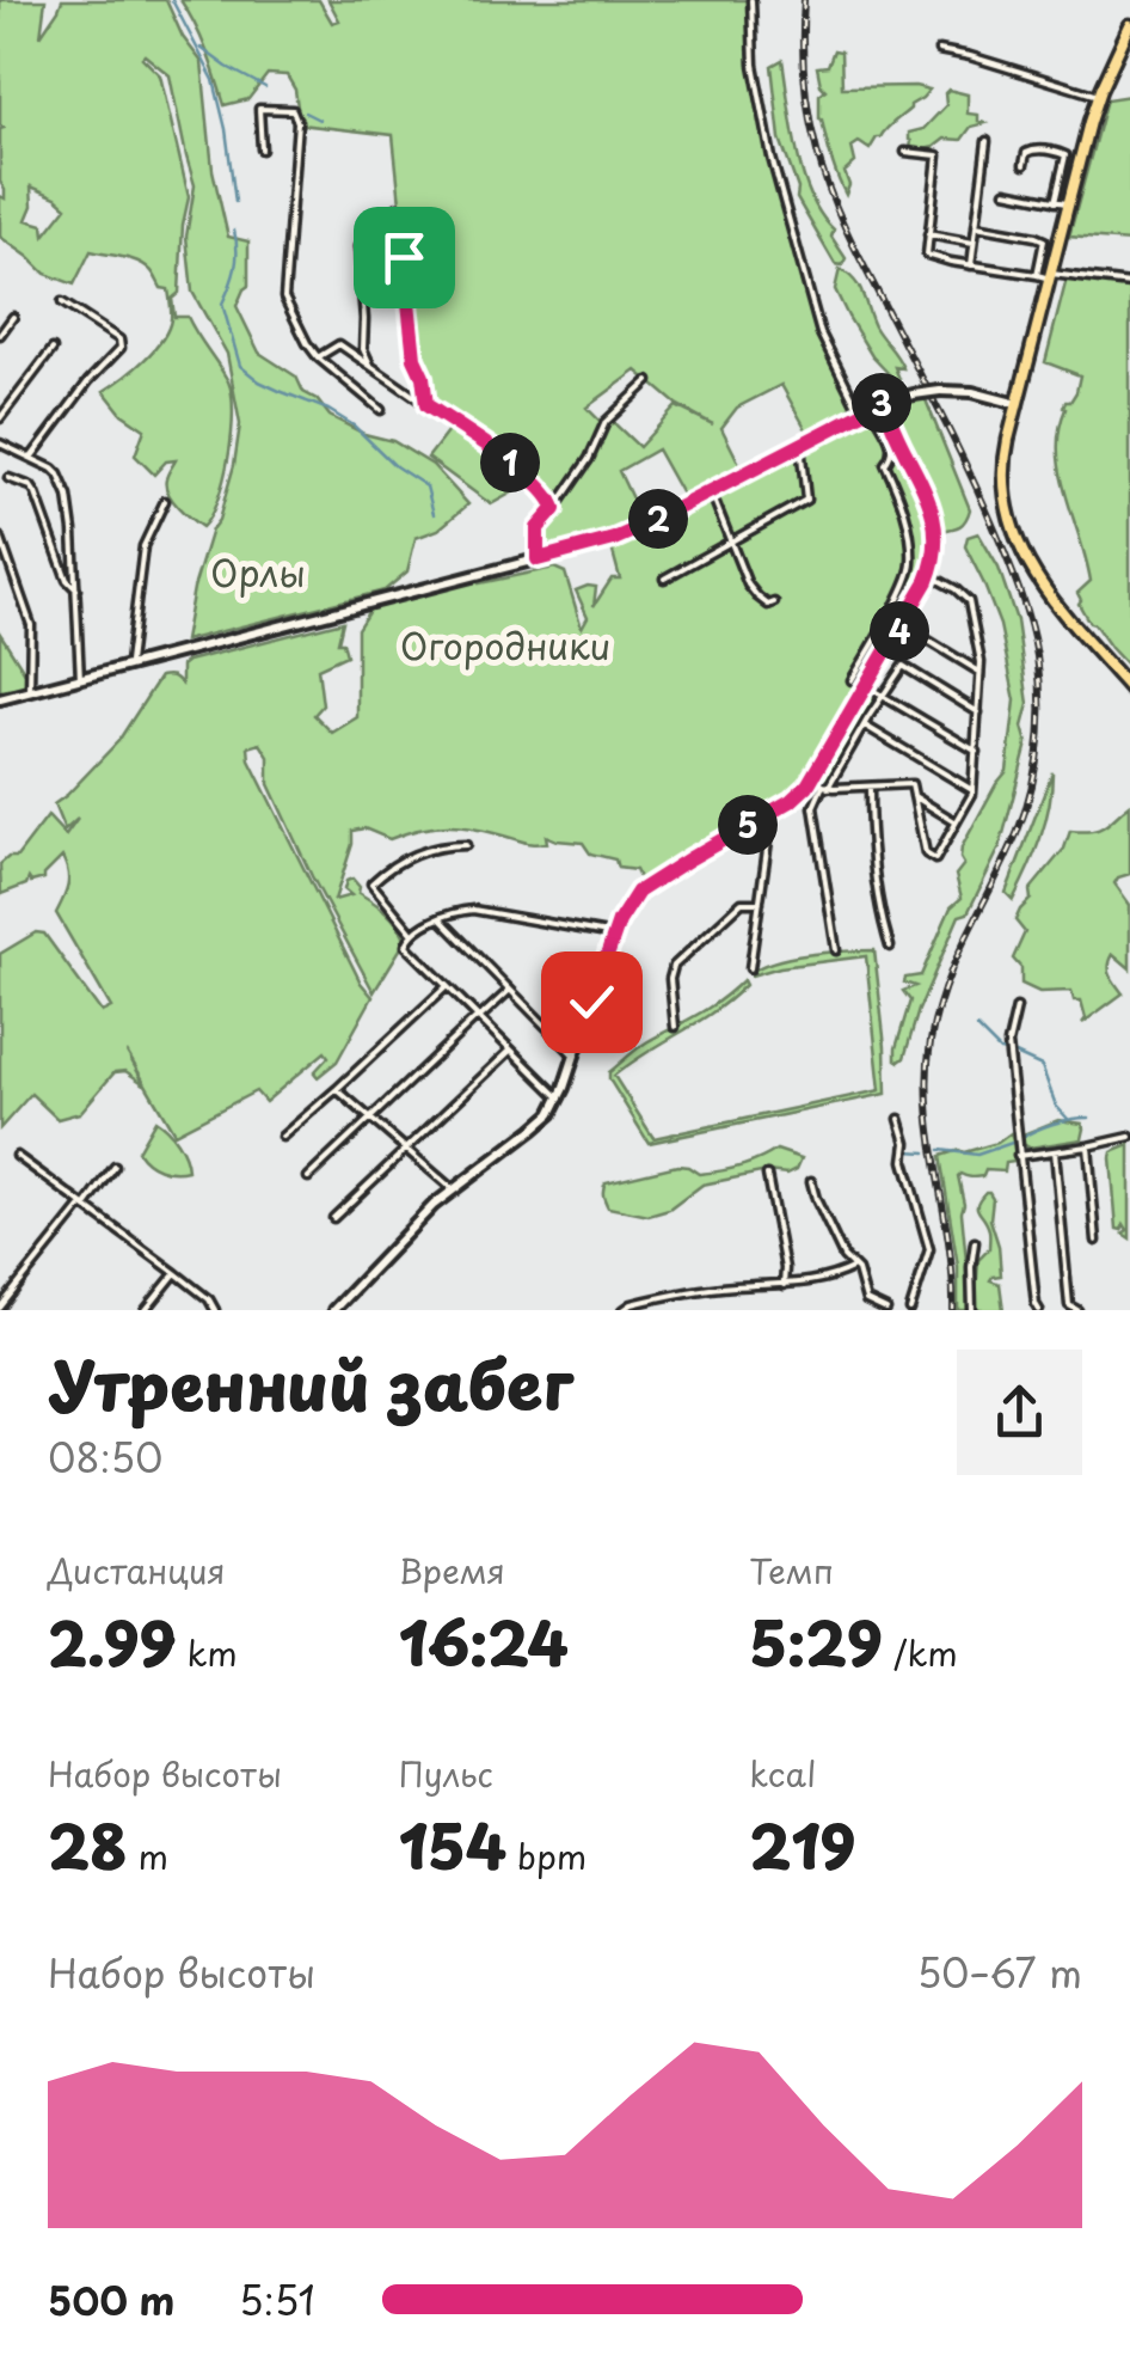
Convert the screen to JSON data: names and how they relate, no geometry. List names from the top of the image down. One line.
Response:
{"parks":["Орлы","Огородники"],"page":{"pins":["3","1","2","4","5"],"heading":["Утренний забег","08:50"],"stats":[["Дистанция","2.99 km"],["Время","16:24"],["Темп","5:29 /km"],["Набор высоты","28 m"],["Пульс","154 bpm"],["kcal","219"]],"chart":["Набор высоты","50–67 m"],"list":[{"name":"500 m","note":"5:51"}]}}
